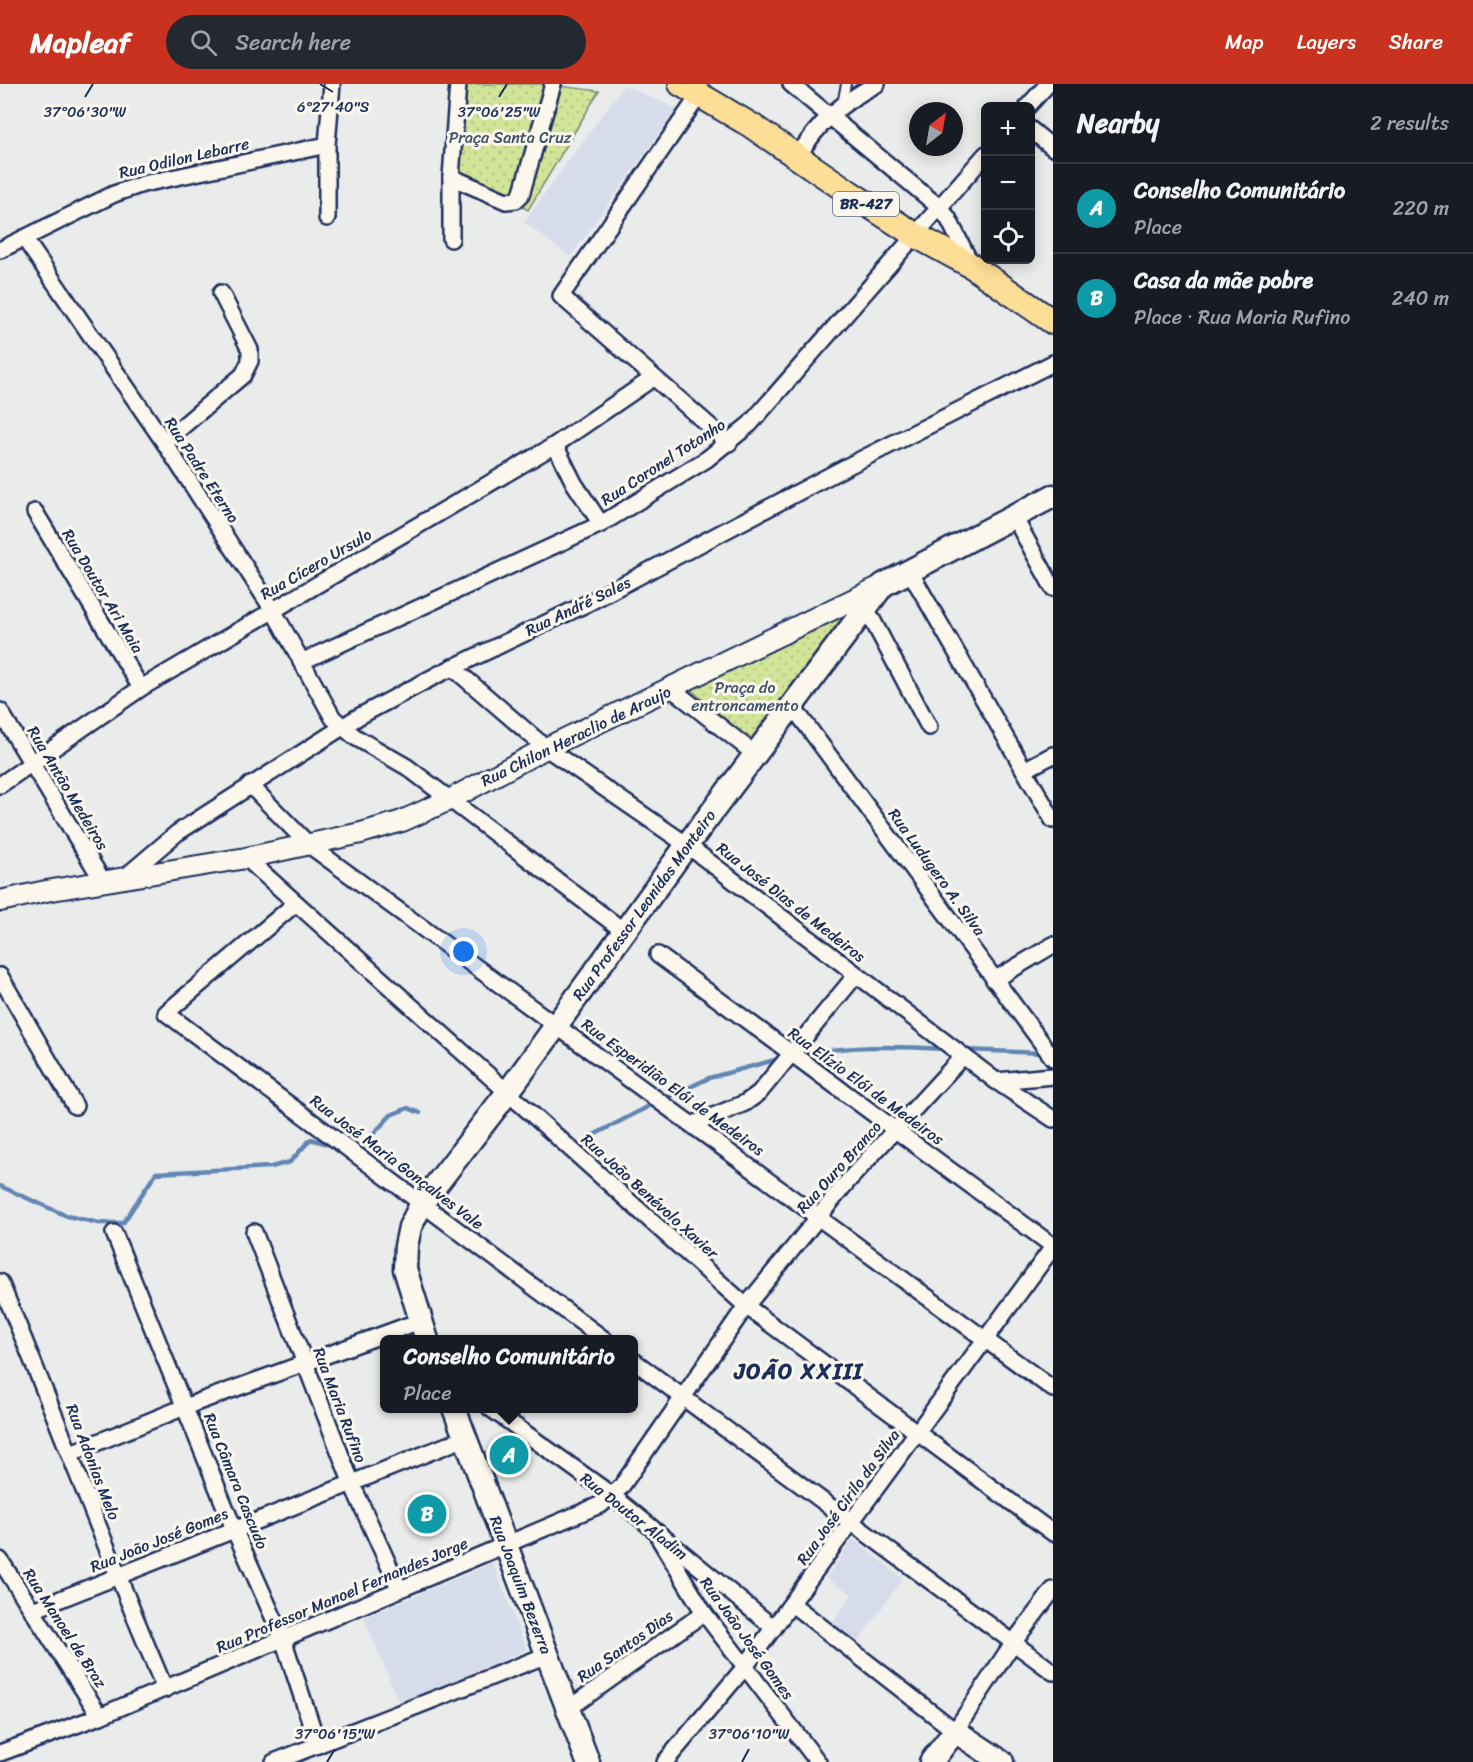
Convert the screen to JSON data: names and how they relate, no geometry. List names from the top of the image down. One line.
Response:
{"streets":{"main road":["BR-427","Rua Chilon Heraclio de Araujo","Rua Professor Leonidas Monteiro","Rua Joaquim Bezerra"],"street":["Rua Odilon Lebarre","Rua Coronel Totonho","Rua Padre Eterno","Rua Cícero Ursulo","Rua Doutor Ari Maia","Rua André Sales","Rua Antão Medeiros","Rua Ludugero A. Silva","Rua José Dias de Medeiros","Rua Elízio Elói de Medeiros","Rua Esperidião Elói de Medeiros","Rua José Maria Gonçalves Vale","Rua Ouro Branco","Rua João Benévolo Xavier","Rua Maria Rufino","Rua Adonias Melo","Rua Câmara Cascudo","Rua José Cirilo da Silva","Rua Doutor Aladim","Rua João José Gomes","Rua Professor Manoel Fernandes Jorge","Rua Manoel de Braz","Rua Santos Dias"]},"crossings":[["Rua Odilon Lebarre","Rua Padre Eterno"],["BR-427","Rua Coronel Totonho"],["Rua Coronel Totonho","Rua Padre Eterno"],["Rua Padre Eterno","Rua Cícero Ursulo"],["Rua Padre Eterno","Rua André Sales"],["Rua Cícero Ursulo","Rua Doutor Ari Maia"],["Rua Cícero Ursulo","Rua Antão Medeiros"],["Rua André Sales","Rua Chilon Heraclio de Araujo"],["Rua André Sales","Rua Antão Medeiros"],["Rua André Sales","Rua José Dias de Medeiros"],["Rua André Sales","Rua Esperidião Elói de Medeiros"],["Rua Chilon Heraclio de Araujo","Rua Antão Medeiros"],["Rua Chilon Heraclio de Araujo","Rua José Dias de Medeiros"],["Rua Chilon Heraclio de Araujo","Rua Professor Leonidas Monteiro"],["Rua Chilon Heraclio de Araujo","Rua Esperidião Elói de Medeiros"],["Rua Chilon Heraclio de Araujo","Rua João Benévolo Xavier"],["Rua Ludugero A. Silva","Rua Professor Leonidas Monteiro"],["Rua José Dias de Medeiros","Rua Professor Leonidas Monteiro"],["Rua José Dias de Medeiros","Rua Ouro Branco"],["Rua Professor Leonidas Monteiro","Rua Esperidião Elói de Medeiros"],["Rua Professor Leonidas Monteiro","Rua José Maria Gonçalves Vale"],["Rua Professor Leonidas Monteiro","Rua João Benévolo Xavier"],["Rua Elízio Elói de Medeiros","Rua Ouro Branco"],["Rua Elízio Elói de Medeiros","Rua José Cirilo da Silva"],["Rua Esperidião Elói de Medeiros","Rua Ouro Branco"],["Rua Esperidião Elói de Medeiros","Rua José Cirilo da Silva"],["Rua José Maria Gonçalves Vale","Rua João Benévolo Xavier"],["Rua Ouro Branco","Rua João Benévolo Xavier"],["Rua Ouro Branco","Rua Professor Manoel Fernandes Jorge"],["Rua João Benévolo Xavier","Rua José Cirilo da Silva"],["Rua João Benévolo Xavier","Rua Professor Manoel Fernandes Jorge"],["Rua Maria Rufino","Rua João José Gomes"],["Rua Maria Rufino","Rua Professor Manoel Fernandes Jorge"],["Rua Adonias Melo","Rua João José Gomes"],["Rua Adonias Melo","Rua Professor Manoel Fernandes Jorge"],["Rua Câmara Cascudo","Rua João José Gomes"],["Rua Câmara Cascudo","Rua Professor Manoel Fernandes Jorge"],["Rua José Cirilo da Silva","Rua Doutor Aladim"],["Rua José Cirilo da Silva","Rua João José Gomes"],["Rua Doutor Aladim","Rua João José Gomes"],["Rua Doutor Aladim","Rua Professor Manoel Fernandes Jorge"],["Rua João José Gomes","Rua Joaquim Bezerra"],["Rua João José Gomes","Rua Manoel de Braz"],["Rua João José Gomes","Rua Santos Dias"],["Rua Joaquim Bezerra","Rua Professor Manoel Fernandes Jorge"],["Rua Joaquim Bezerra","Rua Santos Dias"],["Rua Professor Manoel Fernandes Jorge","Rua Manoel de Braz"]],"districts":["JOÃO XXIII"],"parks":["Praça Santa Cruz","Praça do entroncamento"],"north":"top right","page":{"header":"Mapleaf","search":"Search here","nav":["Map","Layers","Share"],"heading":["Nearby","2 results"],"map_buttons":["+","−"],"list":[{"mark":"A","name":"Conselho Comunitário","note":"Place","value":"220 m"},{"mark":"B","name":"Casa da mãe pobre","note":"Place · Rua Maria Rufino","value":"240 m"}],"popup":["Conselho Comunitário","Place"],"pins":["A","B"]},"coordinates":["6°27'40\"S","37°06'30\"W","37°06'25\"W","37°06'15\"W","37°06'10\"W"]}
